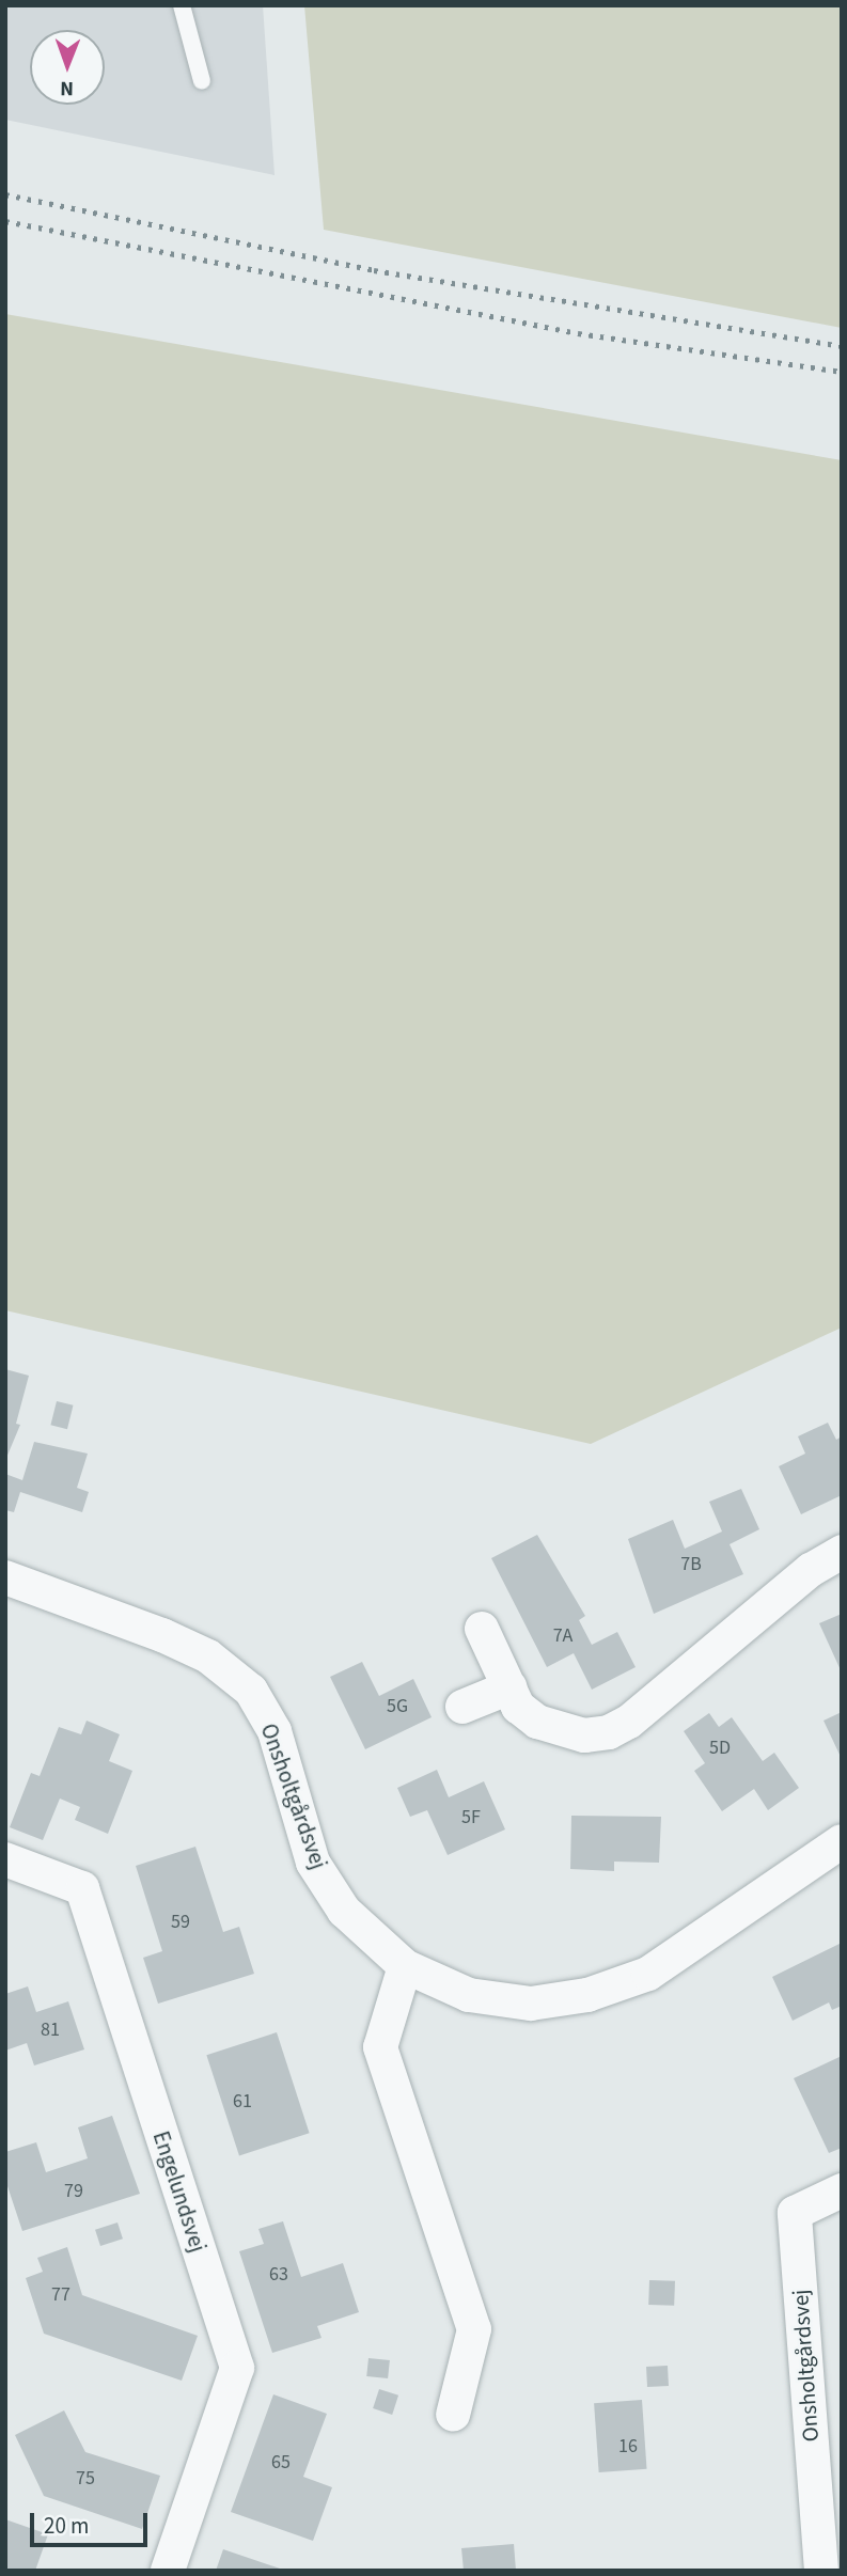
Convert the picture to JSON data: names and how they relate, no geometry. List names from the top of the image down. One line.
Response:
{"streets":{"street":["Onsholtgårdsvej","Engelundsvej"]},"house_numbers":["7B","7A","5G","5D","5F","59","81","61","79","63","77","16","65","75"],"scale_bar":"20 m","north":"bottom"}
